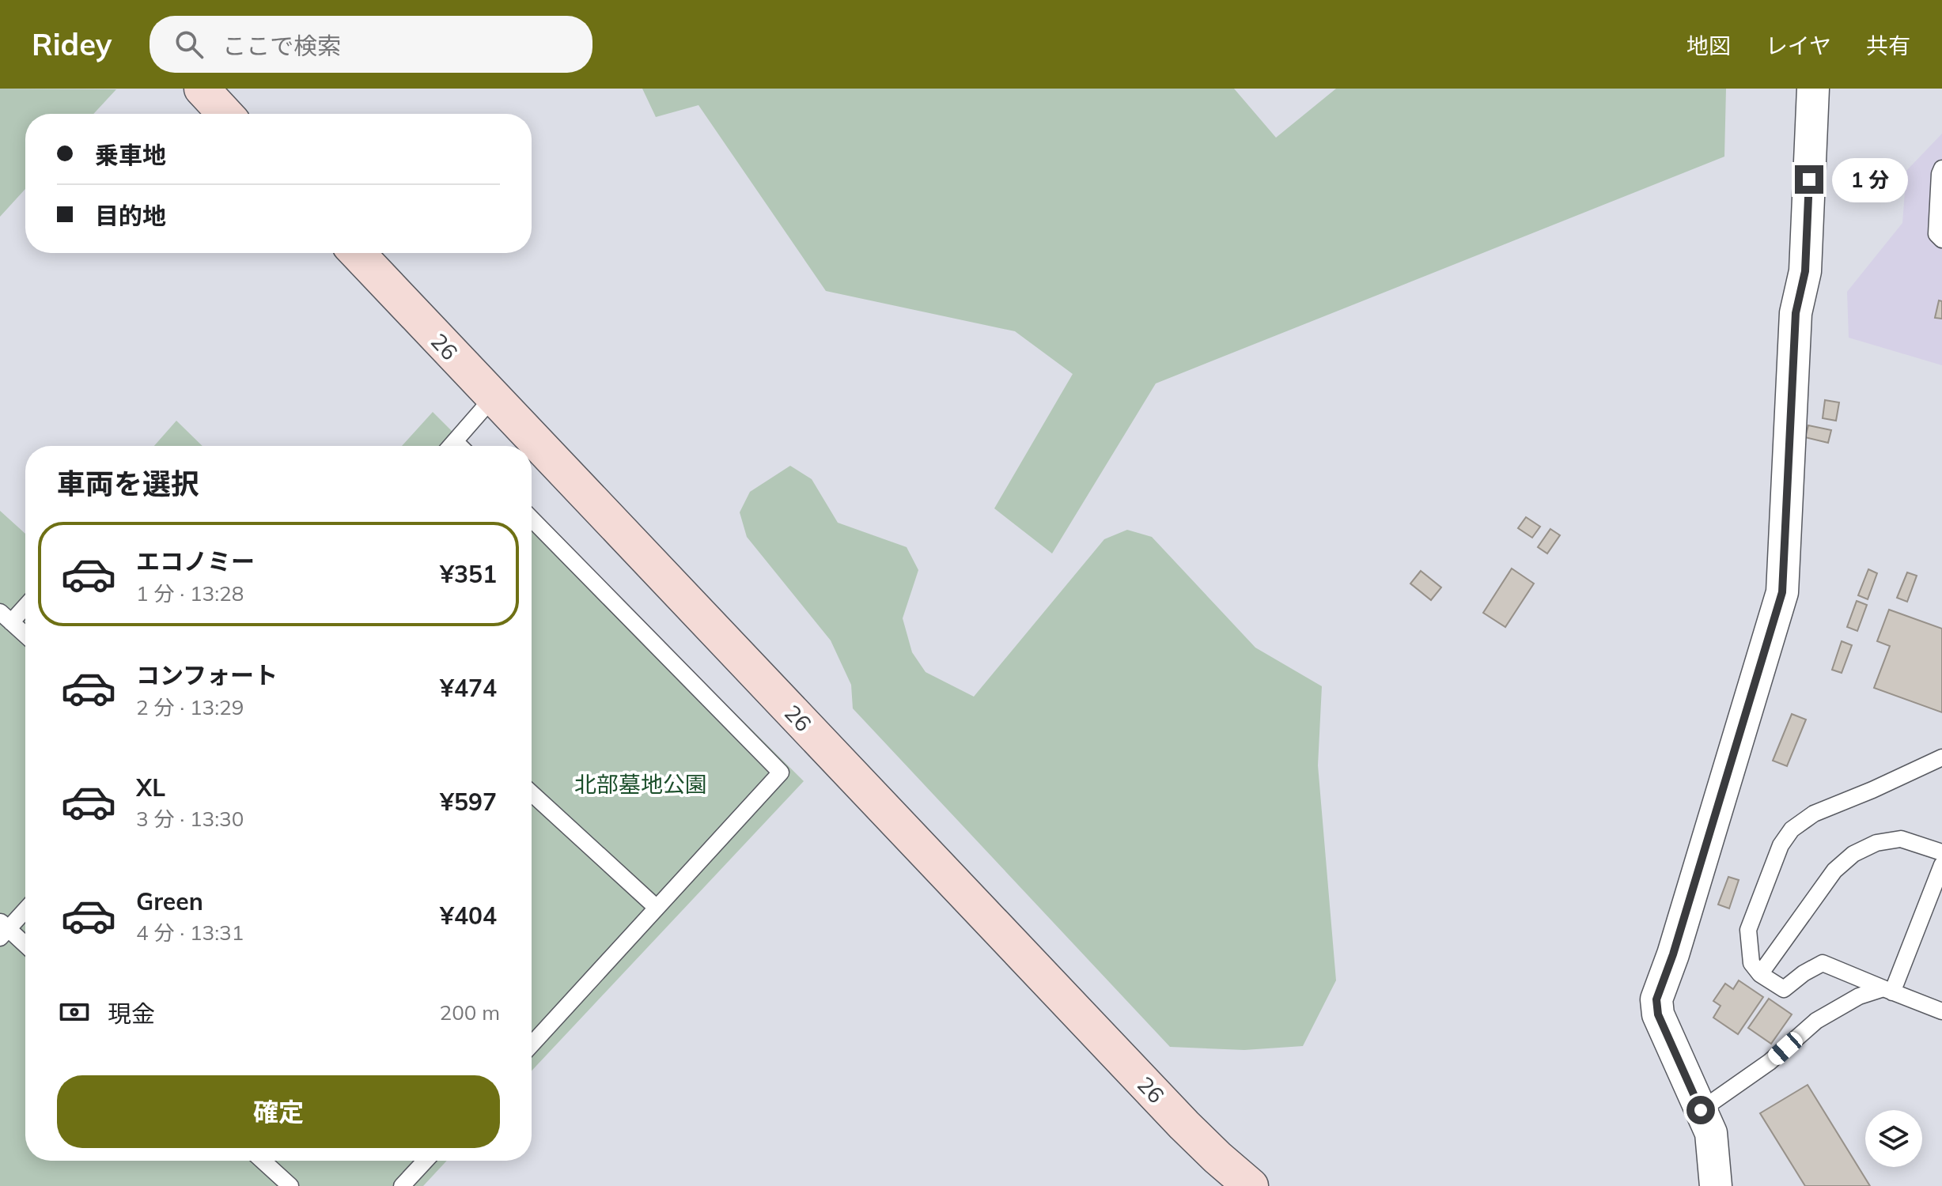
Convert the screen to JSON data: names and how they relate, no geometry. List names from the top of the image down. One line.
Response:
{"streets":{"street":["26"]},"parks":["北部墓地公園"],"page":{"header":"Ridey","search":"ここで検索","nav":["地図","レイヤ","共有"],"banner":["乗車地","目的地"],"bubble":"1 分","heading":"車両を選択","list":[{"name":"エコノミー","note":"1 分 · 13:28","value":"¥351"},{"name":"コンフォート","note":"2 分 · 13:29","value":"¥474"},{"name":"XL","note":"3 分 · 13:30","value":"¥597"},{"name":"Green","note":"4 分 · 13:31","value":"¥404"}],"pay":["現金","200 m"],"buttons":"確定"}}
